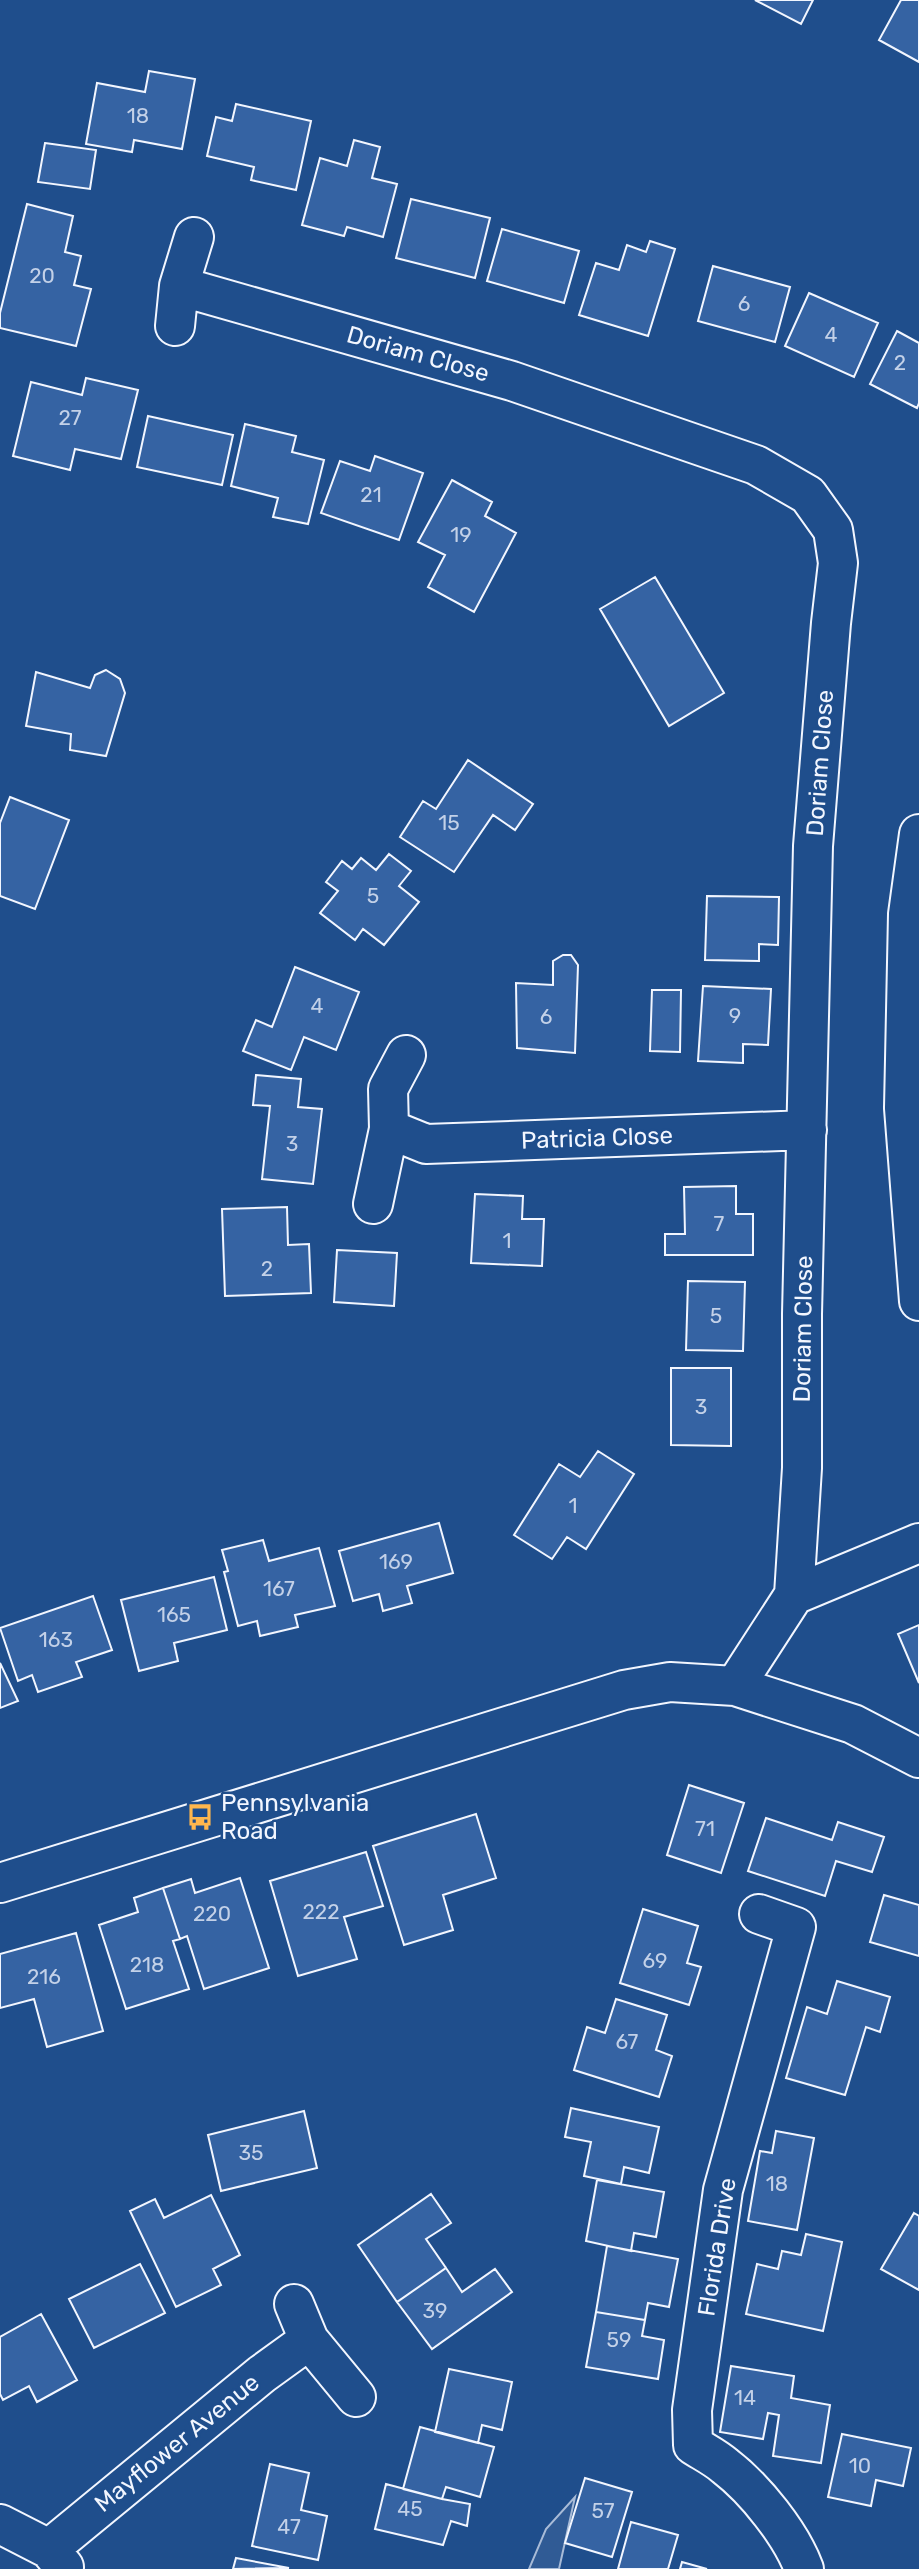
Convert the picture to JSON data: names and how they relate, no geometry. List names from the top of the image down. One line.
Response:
{"streets":{"street":["Doriam Close","Patricia Close","Florida Drive","Mayflower Avenue"]},"crossings":[["Doriam Close","Patricia Close"]],"places":{"bus stop":["Pennsylvania Road"]},"house_numbers":["18","20","6","4","2","27","21","19","15","5","4","9","6","3","7","1","2","5","3","1","169","167","165","163","71","222","220","69","218","216","67","35","18","39","59","14","10","45","57","47"]}
